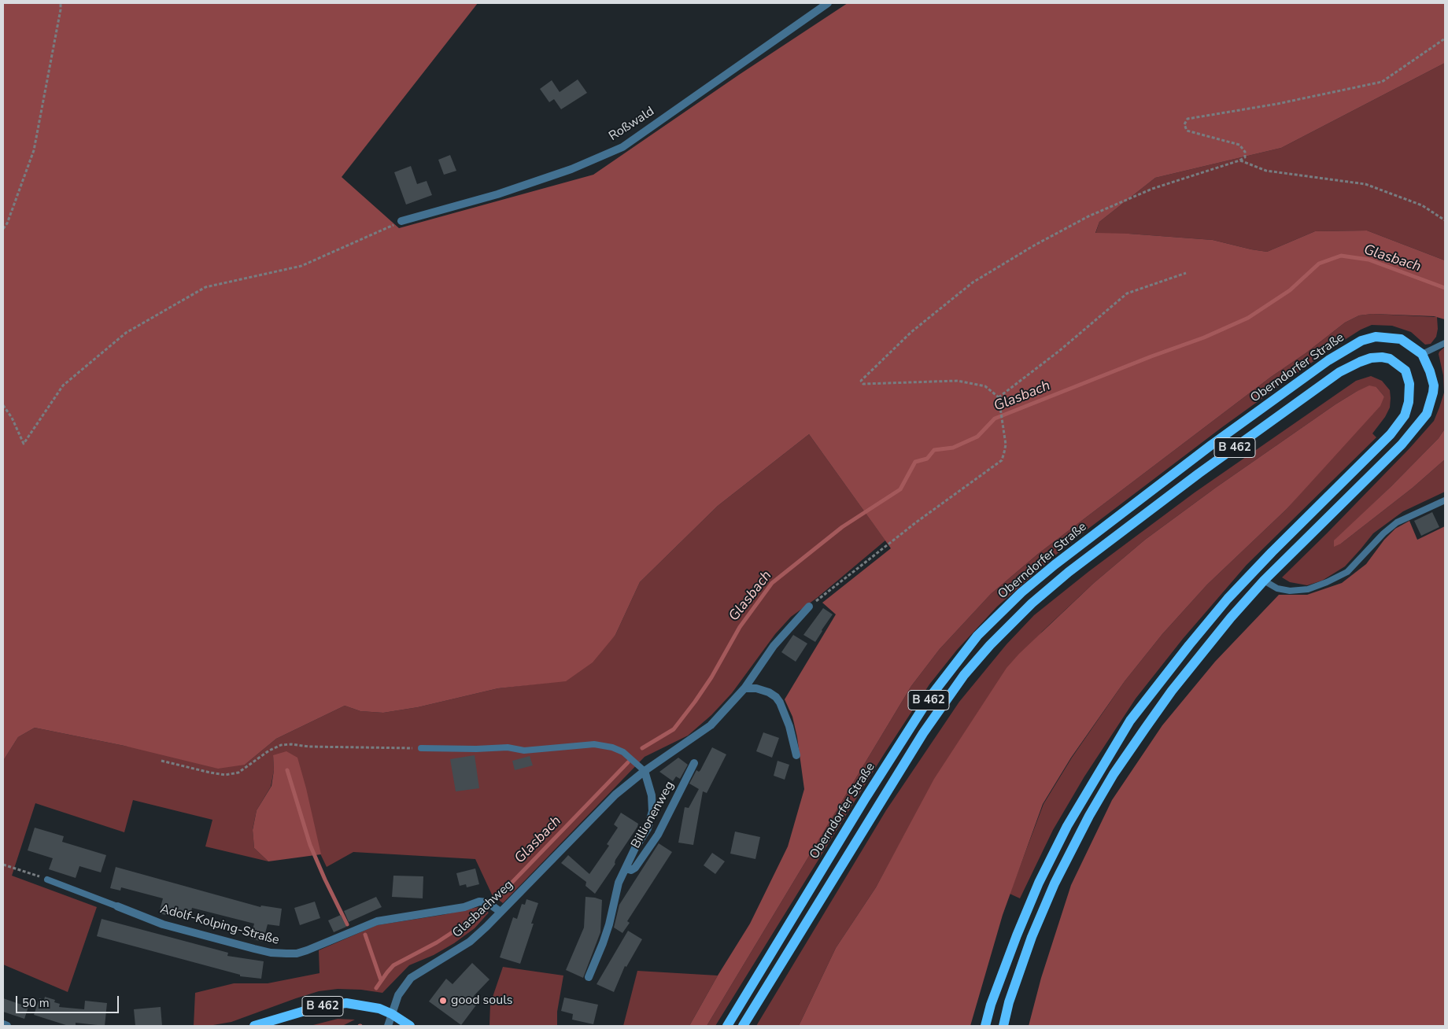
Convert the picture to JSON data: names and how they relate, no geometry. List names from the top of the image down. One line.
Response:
{"streets":{"main road":["Oberndorfer Straße","B 462"],"street":["Roßwald","Billionenweg","Glasbachweg","Adolf-Kolping-Straße"]},"crossings":[["B 462","Glasbachweg"],["Billionenweg","Glasbachweg"],["Glasbachweg","Adolf-Kolping-Straße"]],"water":["Glasbach"],"places":["good souls"],"scale_bar":"50 m"}
